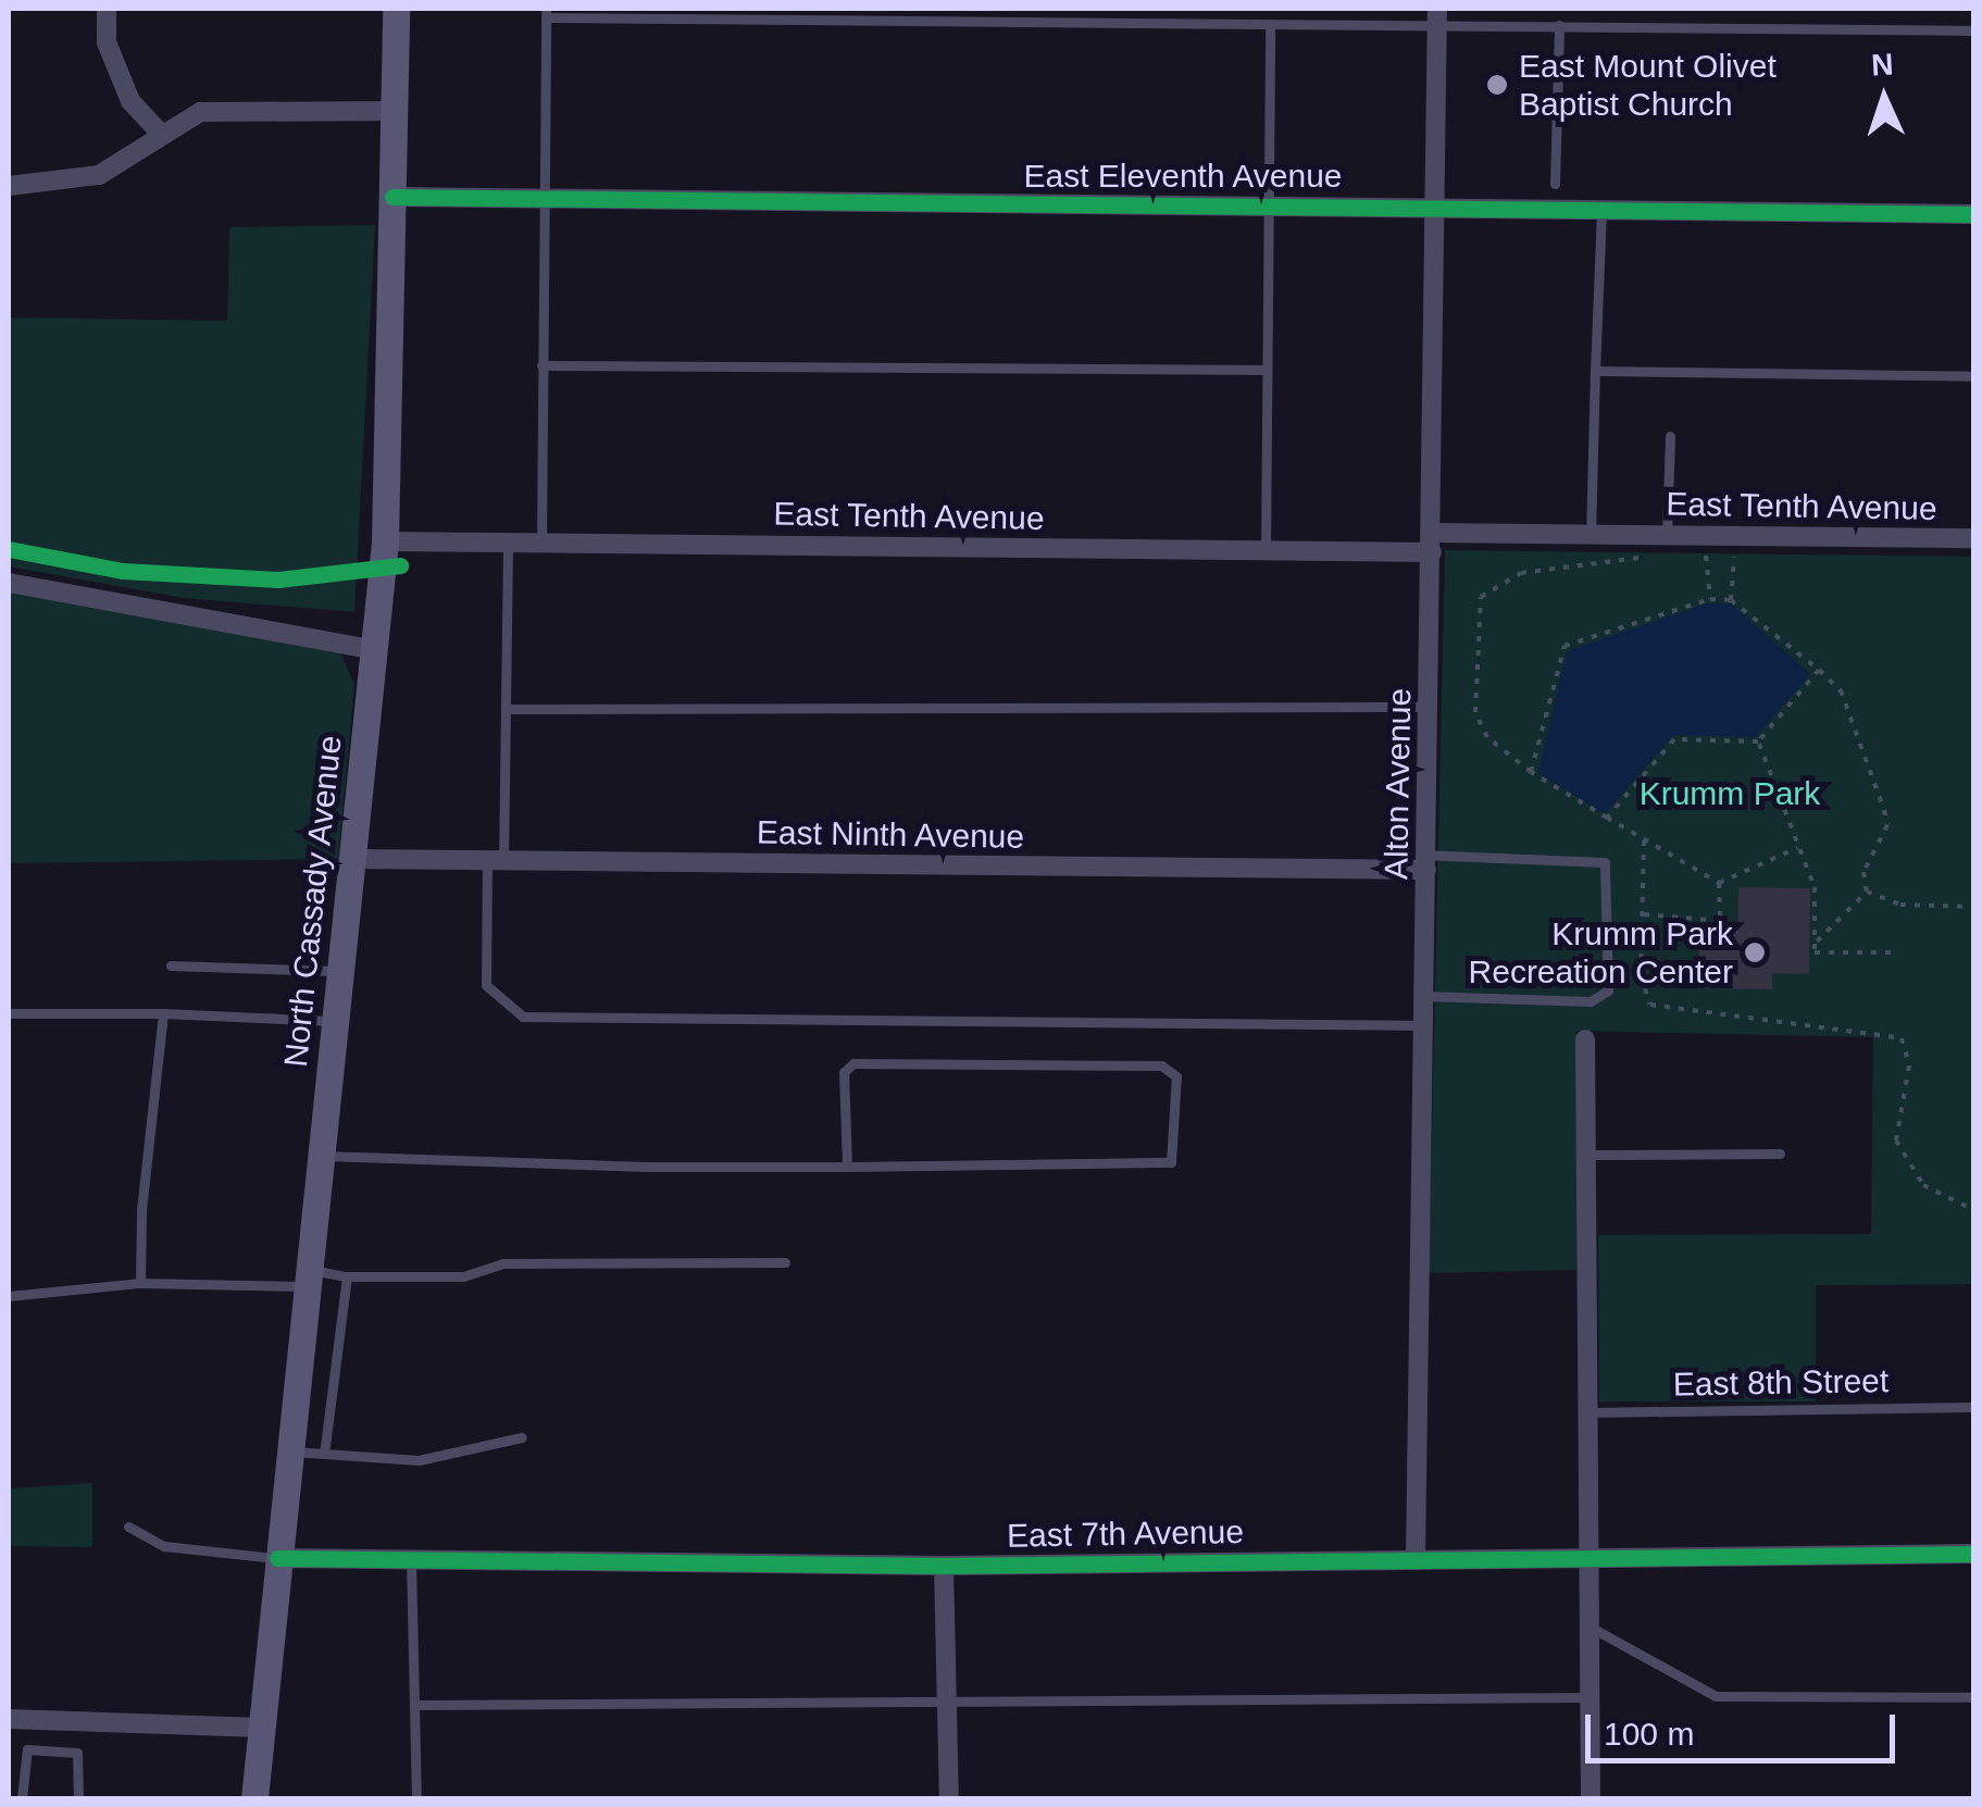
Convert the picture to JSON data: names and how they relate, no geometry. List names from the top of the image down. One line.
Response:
{"streets":{"main road":["North Cassady Avenue"],"street":["East Eleventh Avenue","East Tenth Avenue","Alton Avenue","East Ninth Avenue","East 7th Avenue"],"lane":["East 8th Street"]},"crossings":[["East Eleventh Avenue","Alton Avenue"],["East Eleventh Avenue","North Cassady Avenue"],["East Tenth Avenue","Alton Avenue"],["East Tenth Avenue","North Cassady Avenue"],["Alton Avenue","East Ninth Avenue"],["Alton Avenue","East 7th Avenue"],["East Ninth Avenue","North Cassady Avenue"],["North Cassady Avenue","East 7th Avenue"]],"parks":["Krumm Park"],"places":["East Mount Olivet Baptist Church","Krumm Park Recreation Center"],"scale_bar":"100 m","north":"top"}
